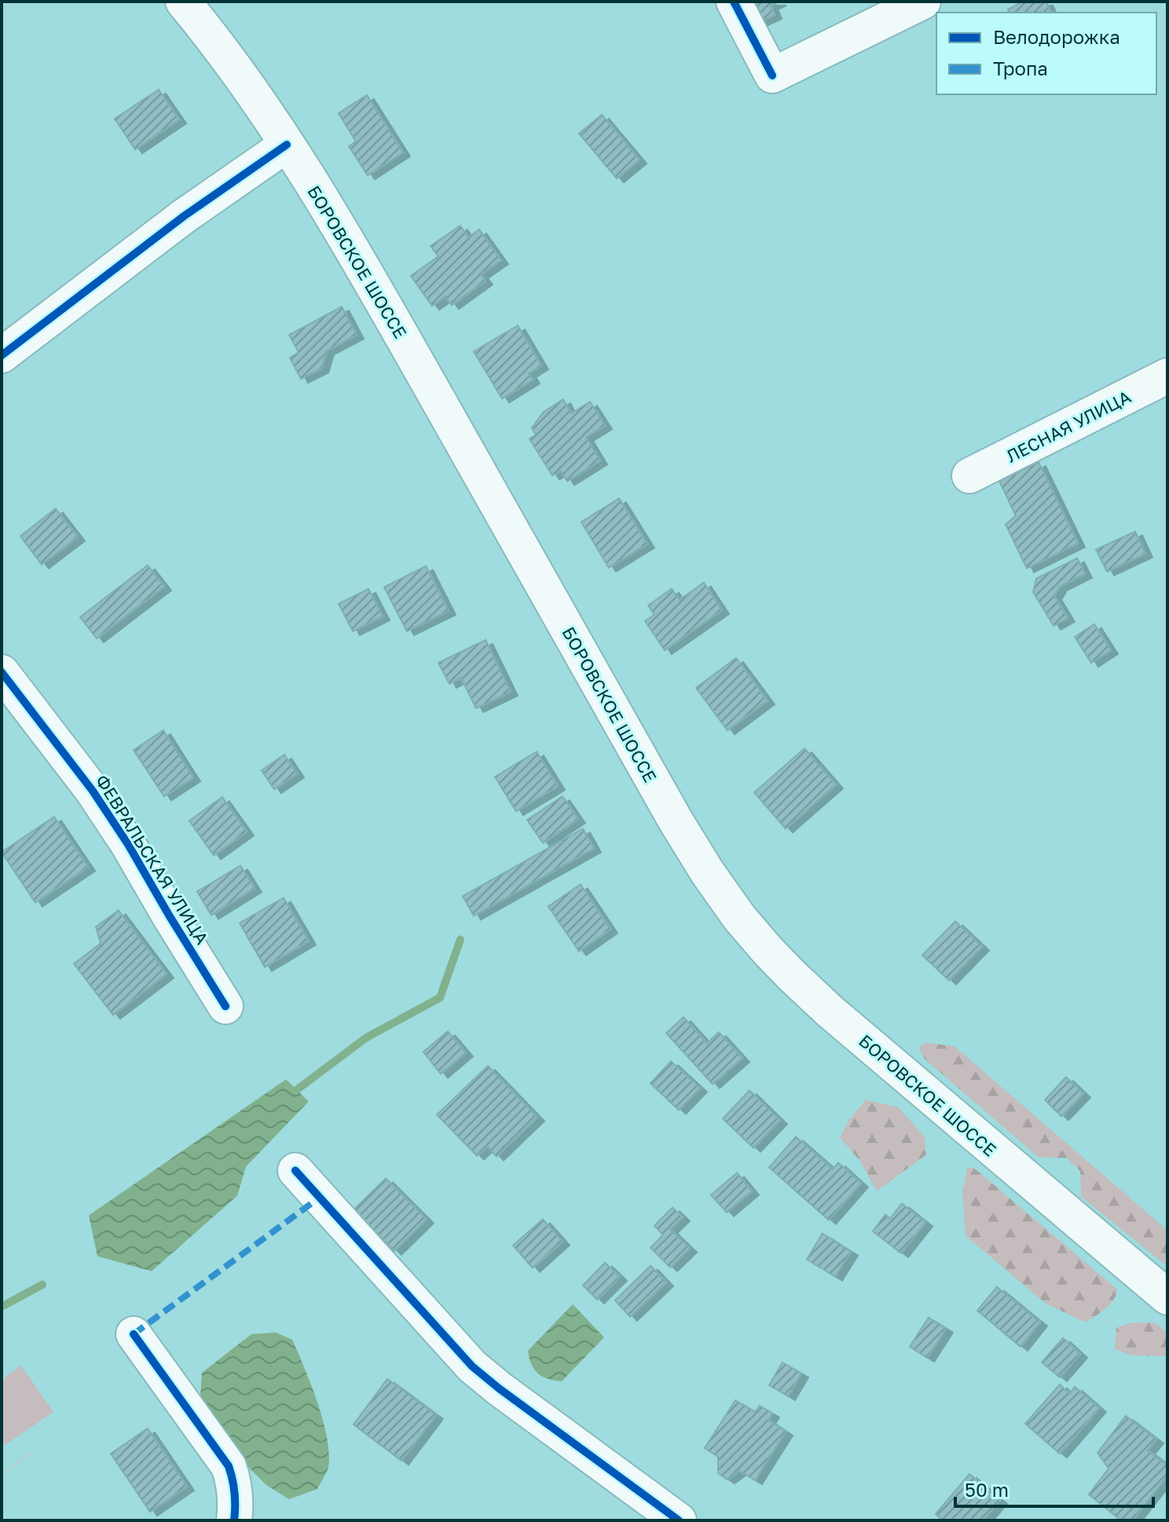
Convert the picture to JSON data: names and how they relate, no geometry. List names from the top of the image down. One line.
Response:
{"streets":{"main road":["БОРОВСКОЕ ШОССЕ","ЛЕСНАЯ УЛИЦА","ФЕВРАЛЬСКАЯ УЛИЦА"]},"legend":["Велодорожка","Тропа"],"scale_bar":"50 m"}
